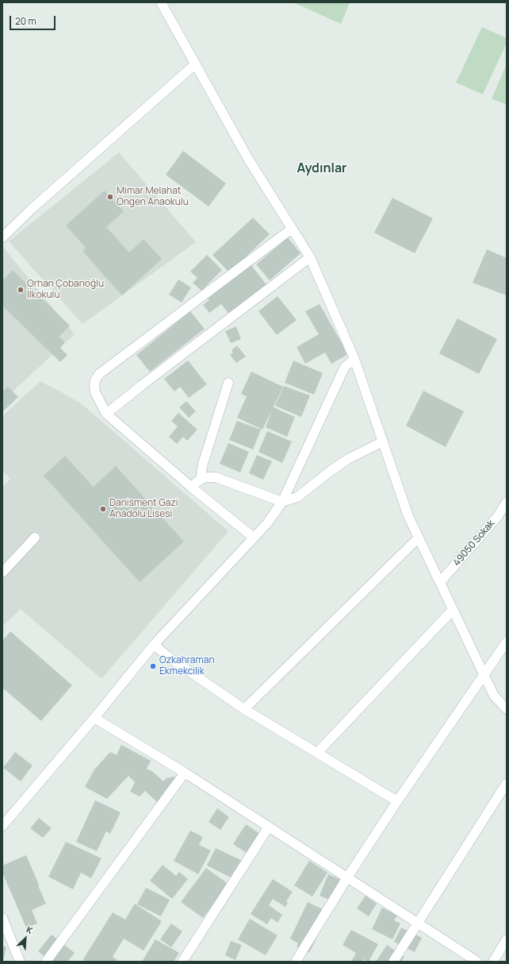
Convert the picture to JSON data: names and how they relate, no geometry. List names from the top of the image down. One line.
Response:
{"streets":{"street":["49050 Sokak"]},"districts":["Aydınlar"],"places":["Mimar Melahat Öngen Anaokulu","Orhan Çobanoğlu İlkokulu","Danisment Gazi Anadolu Lisesi","Ozkahraman Ekmekcilik"],"scale_bar":"20 m","north":"top right"}
